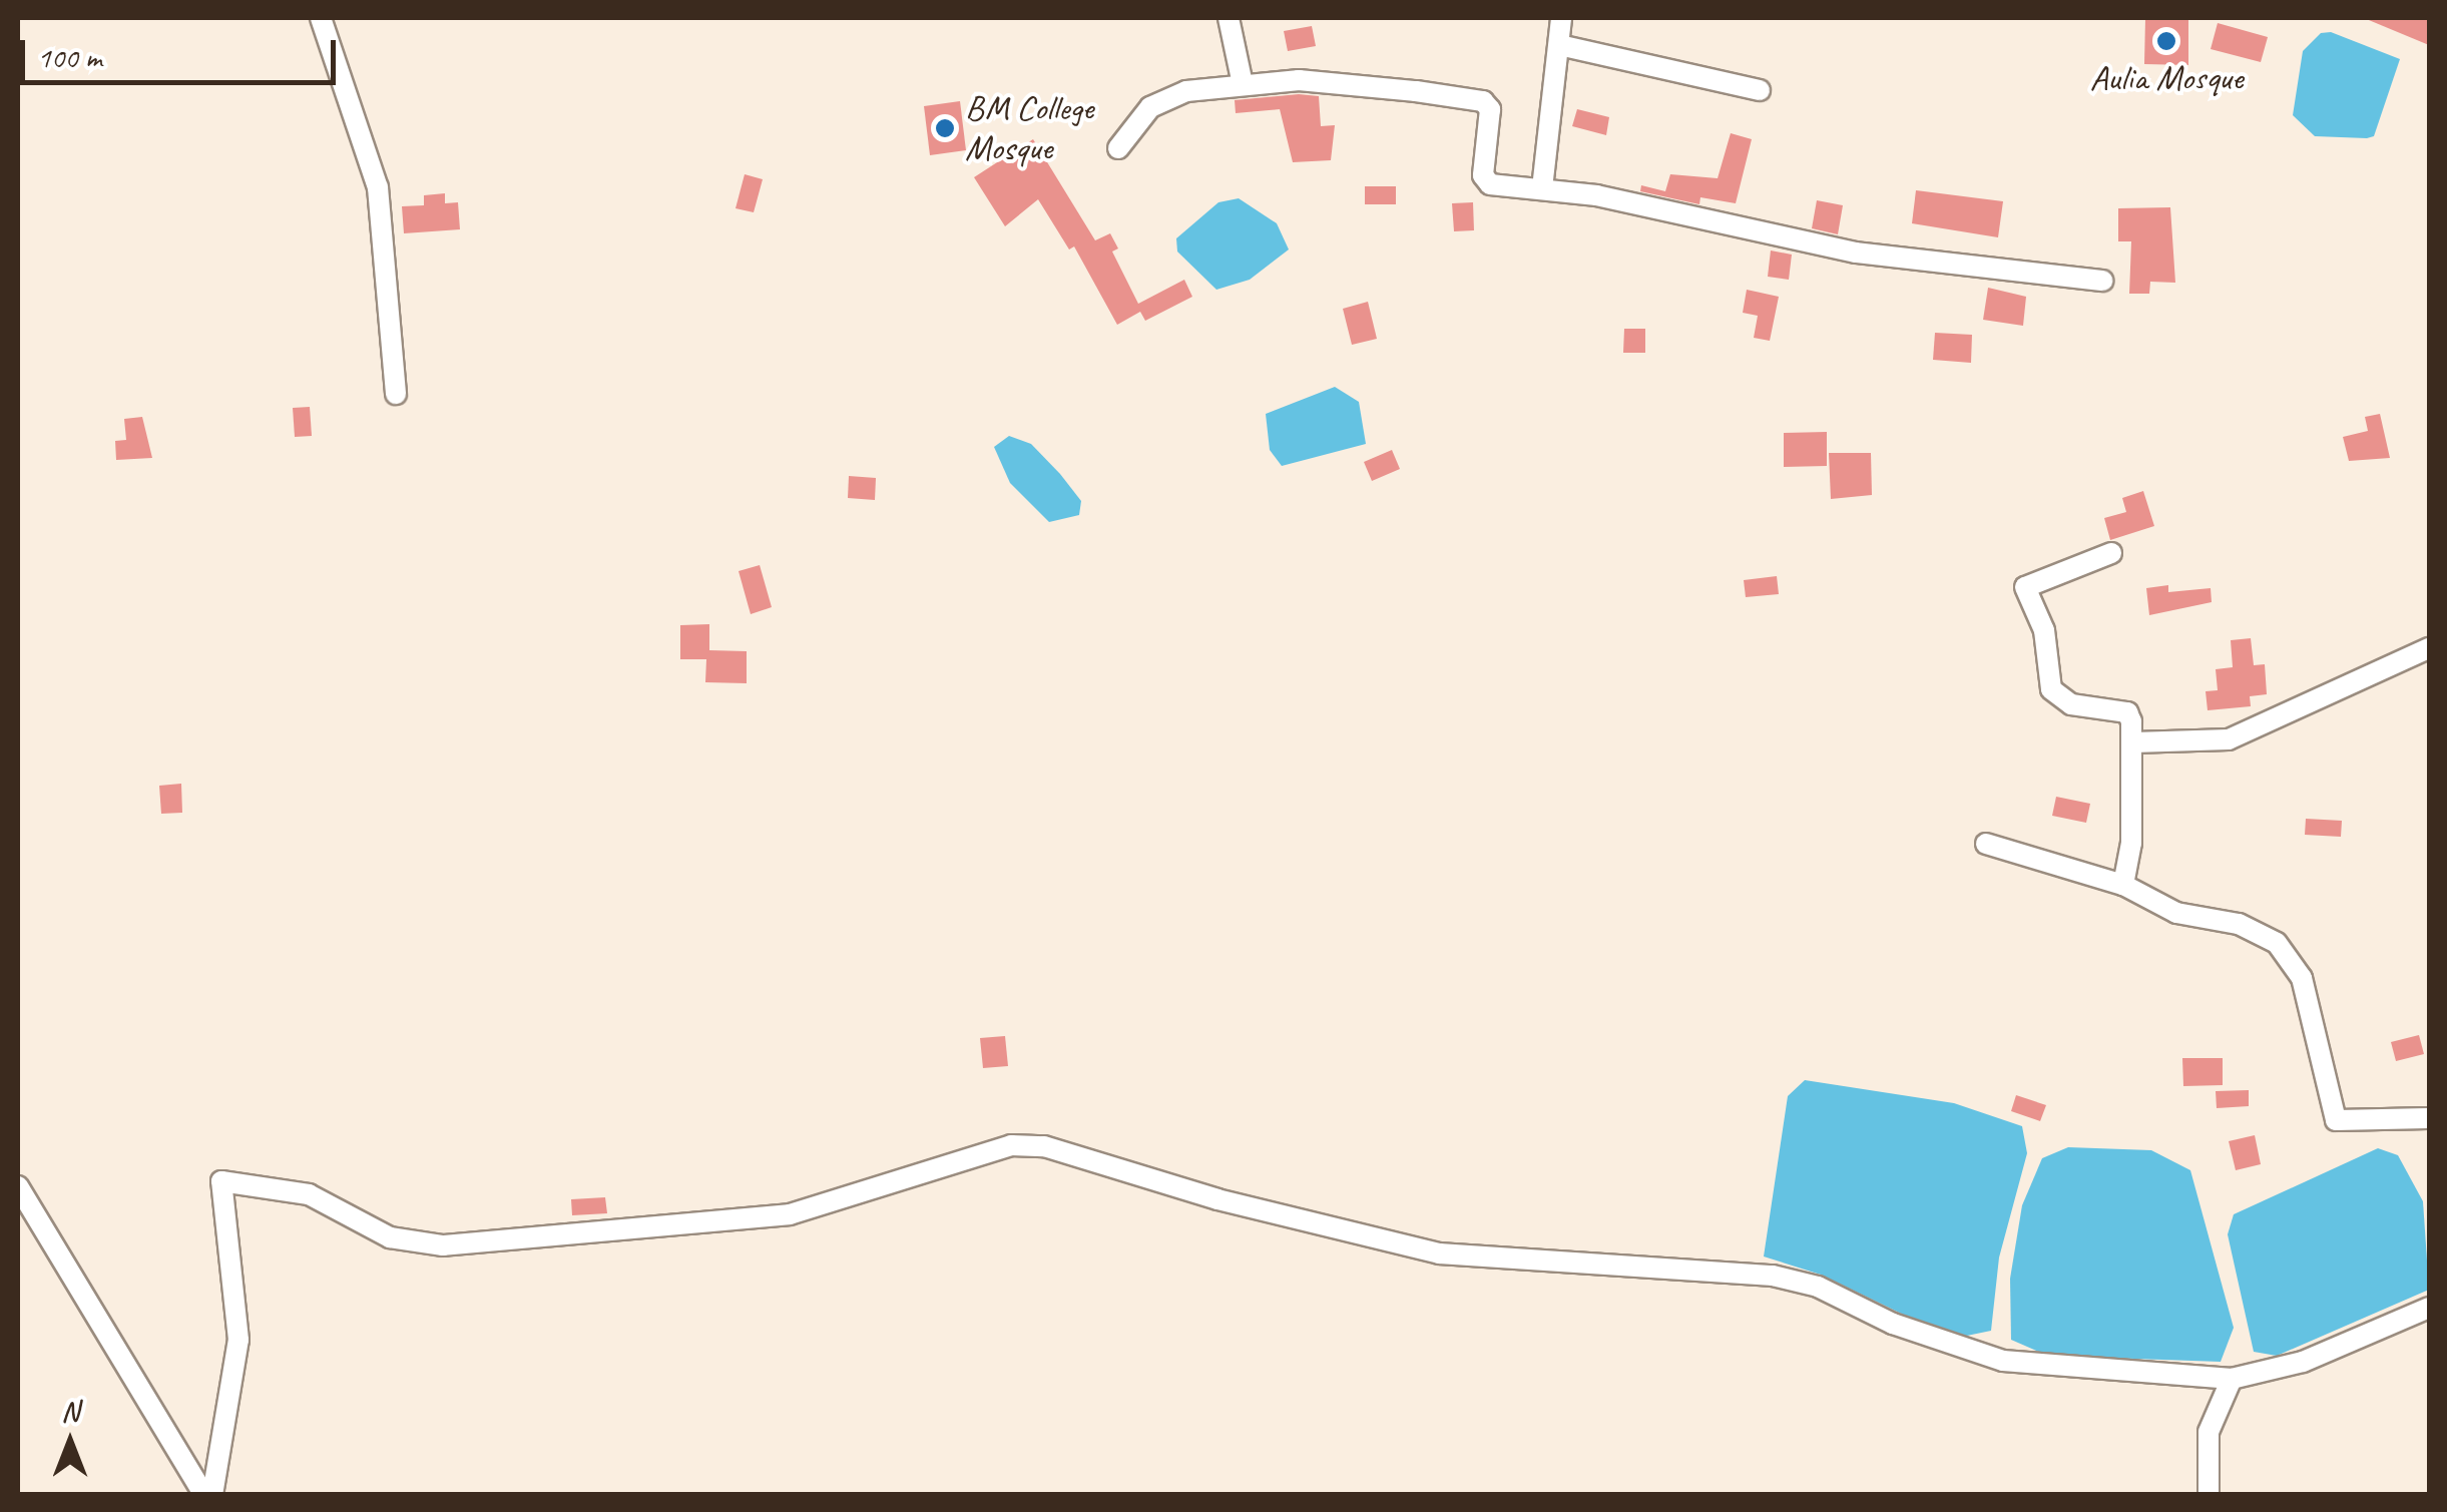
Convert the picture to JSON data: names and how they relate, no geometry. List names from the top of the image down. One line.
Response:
{"places":["Aulia Mosque","BM College Mosque"],"scale_bar":"100 m","north":"top"}
